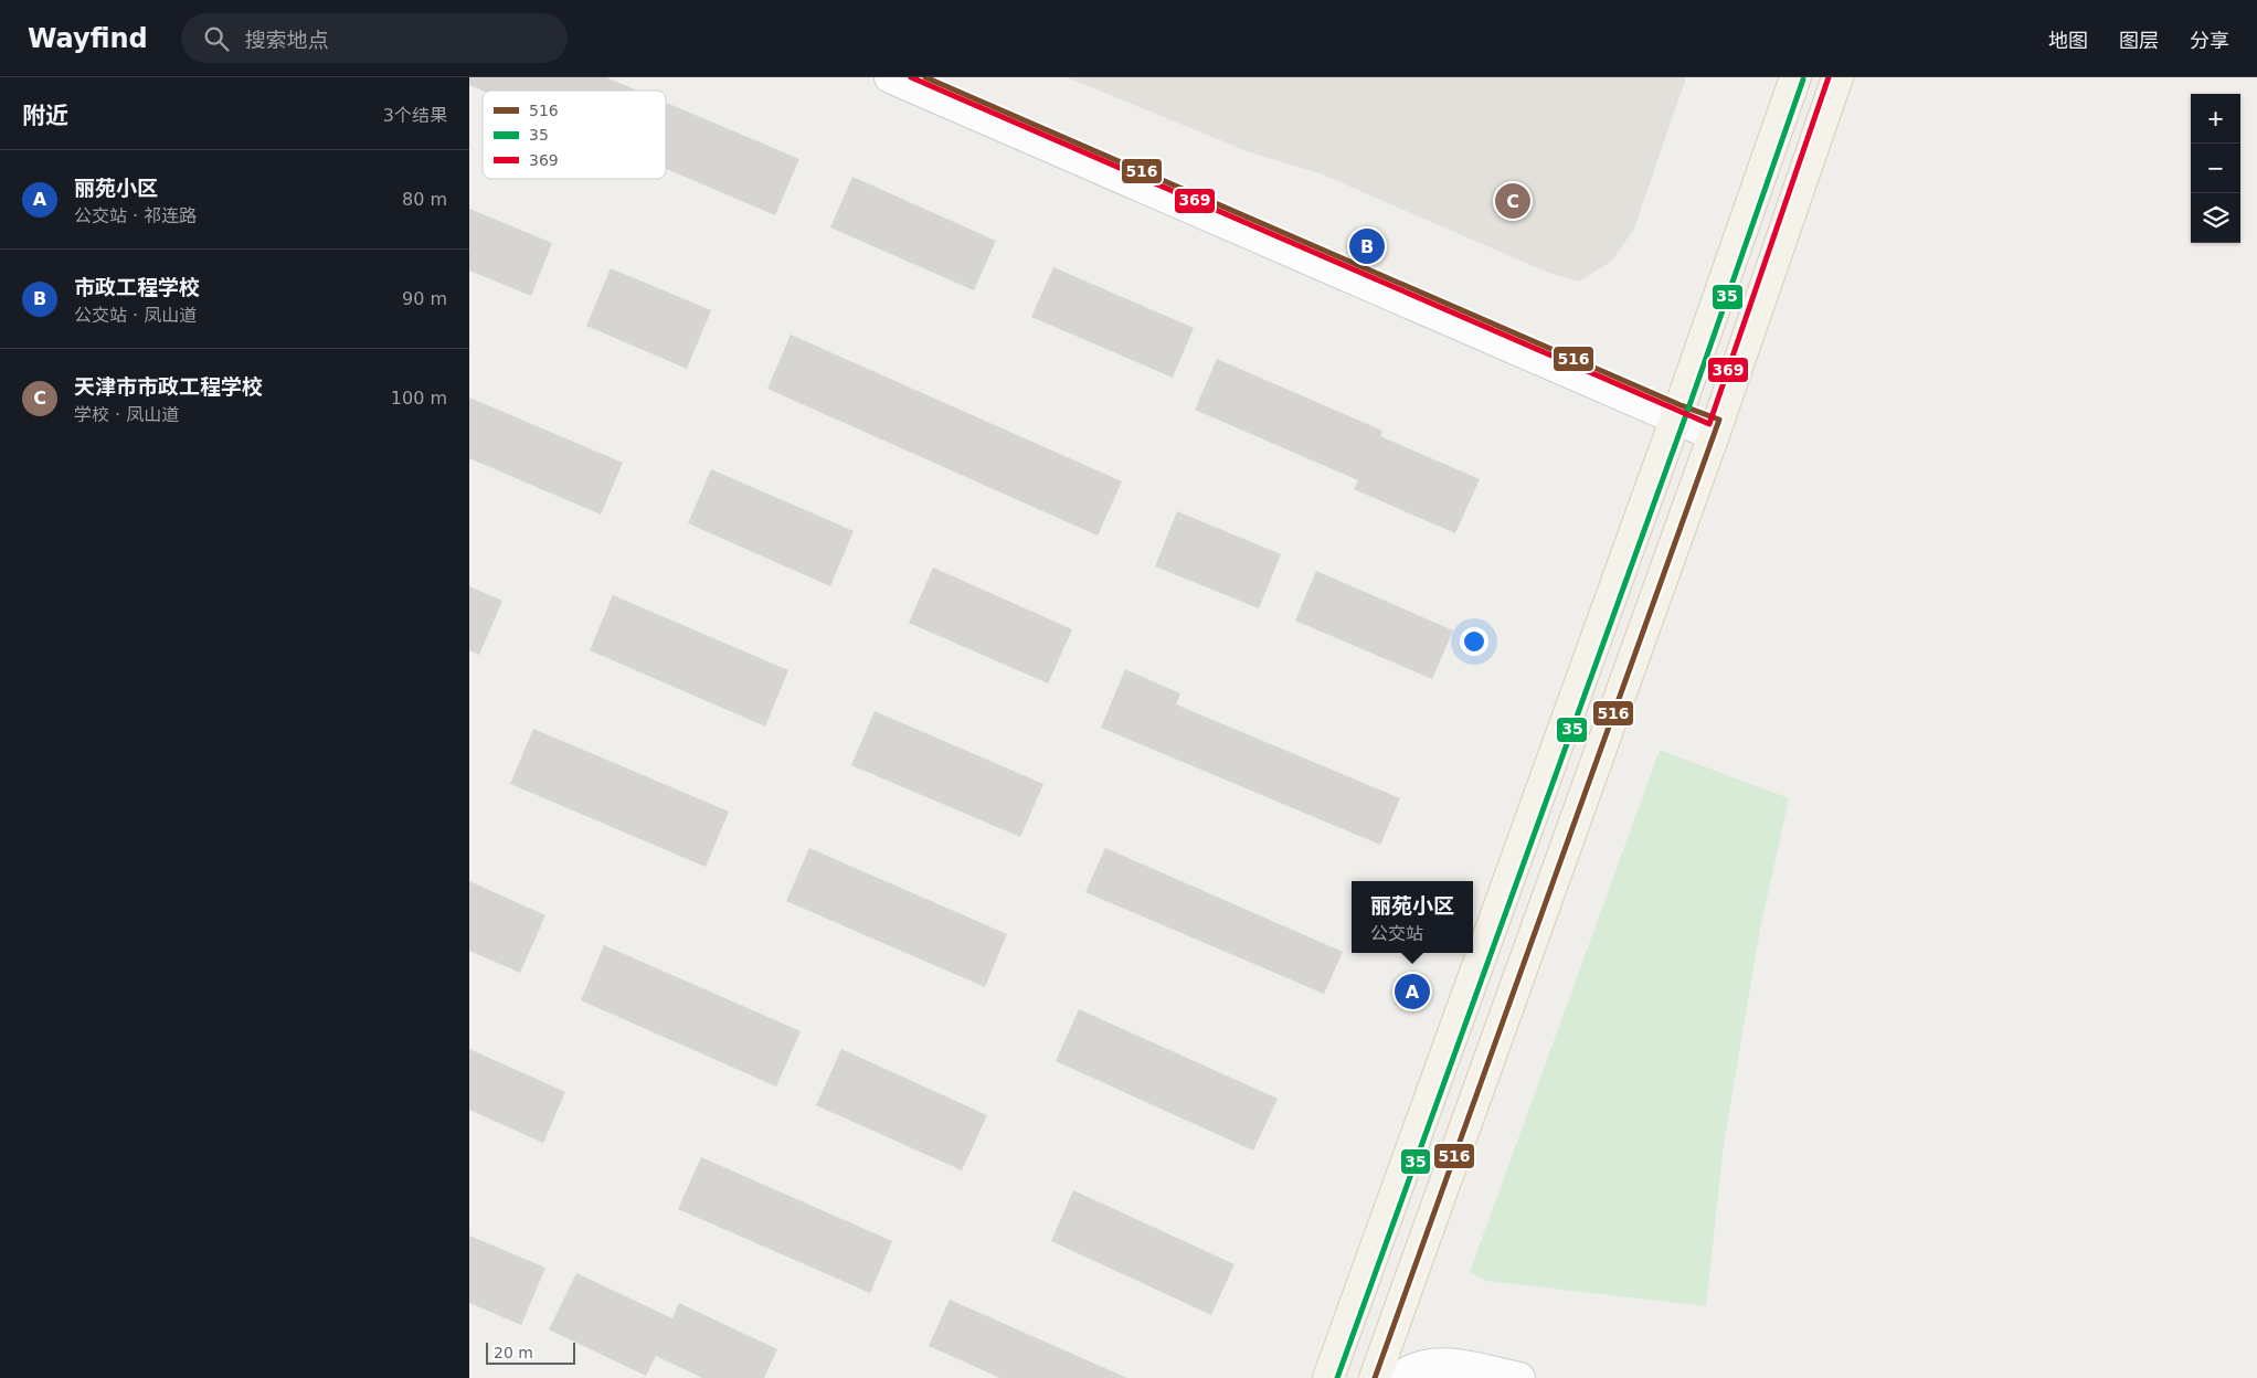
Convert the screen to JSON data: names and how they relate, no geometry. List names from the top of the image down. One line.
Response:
{"lines":["transit line 516","transit line 369","transit line 35"],"legend":["516","35","369"],"scale_bar":"20 m","page":{"header":"Wayfind","search":"搜索地点","nav":["地图","图层","分享"],"heading":["附近","3个结果"],"map_buttons":["+","−"],"list":[{"mark":"A","name":"丽苑小区","note":"公交站 · 祁连路","value":"80 m"},{"mark":"B","name":"市政工程学校","note":"公交站 · 凤山道","value":"90 m"},{"mark":"C","name":"天津市市政工程学校","note":"学校 · 凤山道","value":"100 m"}],"pins":["C","B","A"],"popup":["丽苑小区","公交站"],"scale":"20 m"}}
